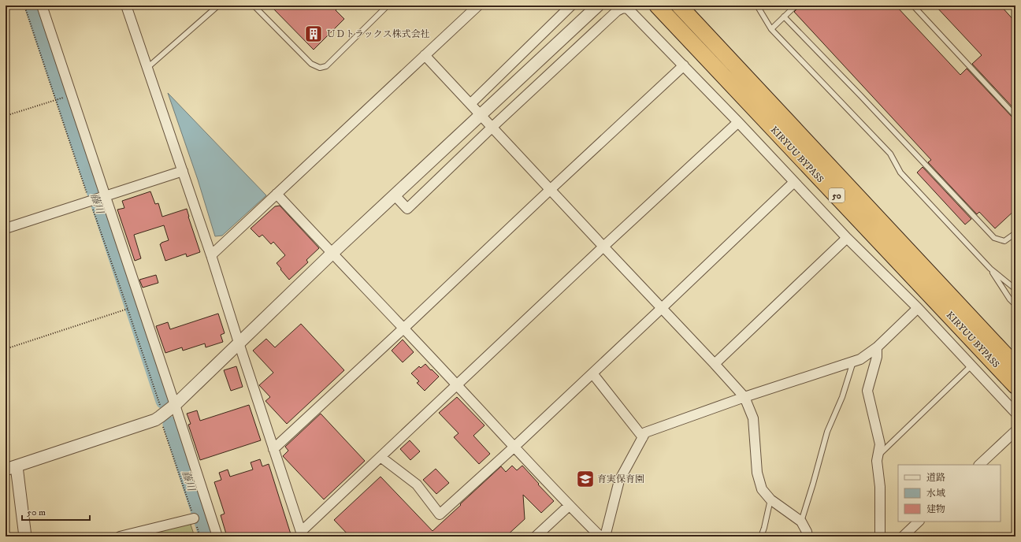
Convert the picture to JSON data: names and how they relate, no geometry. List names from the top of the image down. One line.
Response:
{"streets":{"highway":["KIRYUU BYPASS","50"]},"water":["藤川"],"places":{"building":["ＵＤトラックス株式会社"],"school or university":["育実保育園"]},"legend":["道路","水域","建物"],"scale_bar":"50 m"}
